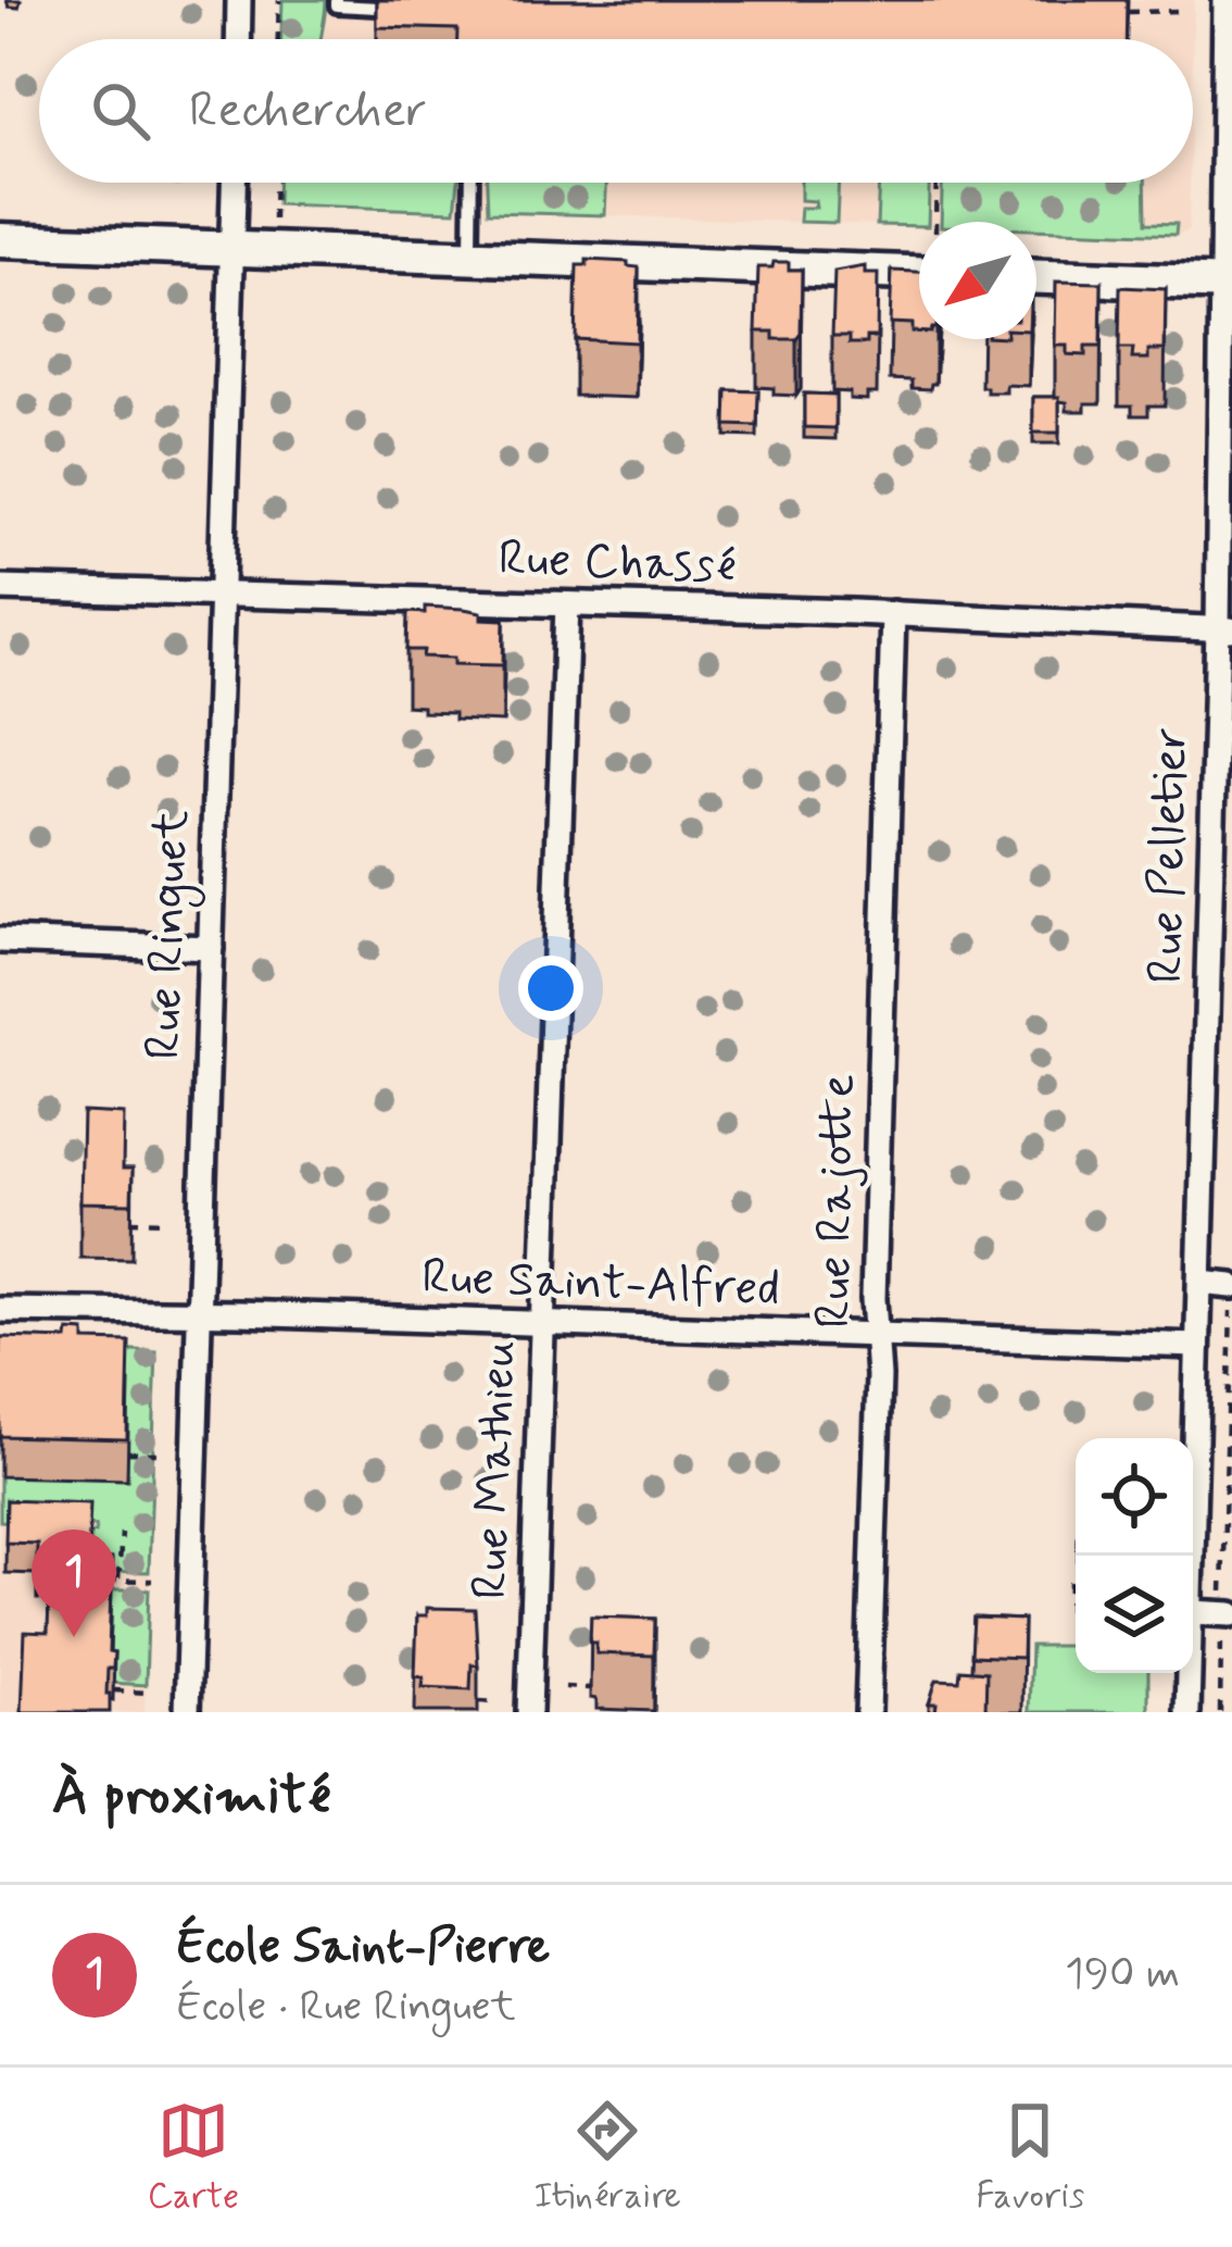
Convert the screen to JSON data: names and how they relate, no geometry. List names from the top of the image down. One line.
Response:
{"streets":{"street":["Rue Chassé","Rue Pelletier","Rue Ringuet","Rue Rajotte","Rue Saint-Alfred","Rue Mathieu"]},"crossings":[["Rue Chassé","Rue Pelletier"],["Rue Chassé","Rue Ringuet"],["Rue Chassé","Rue Rajotte"],["Rue Chassé","Rue Mathieu"],["Rue Pelletier","Rue Saint-Alfred"],["Rue Ringuet","Rue Saint-Alfred"],["Rue Rajotte","Rue Saint-Alfred"],["Rue Saint-Alfred","Rue Mathieu"]],"north":"bottom left","page":{"search":"Rechercher","pins":"1","heading":"À proximité","list":[{"mark":"1","name":"École Saint-Pierre","note":"École · Rue Ringuet","value":"190 m"}],"nav":["Carte","Itinéraire","Favoris"]}}
